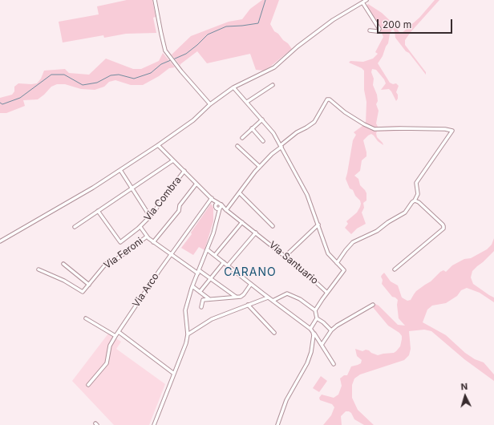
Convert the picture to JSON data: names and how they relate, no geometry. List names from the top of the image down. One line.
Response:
{"streets":{"street":["Via Combra","Via Feroni","Via Santuario","Via Arco"]},"crossings":[["Via Combra","Via Feroni"],["Via Combra","Via Santuario"],["Via Combra","Via Arco"],["Via Santuario","Via Arco"]],"districts":["CARANO"],"scale_bar":"200 m","north":"top"}
